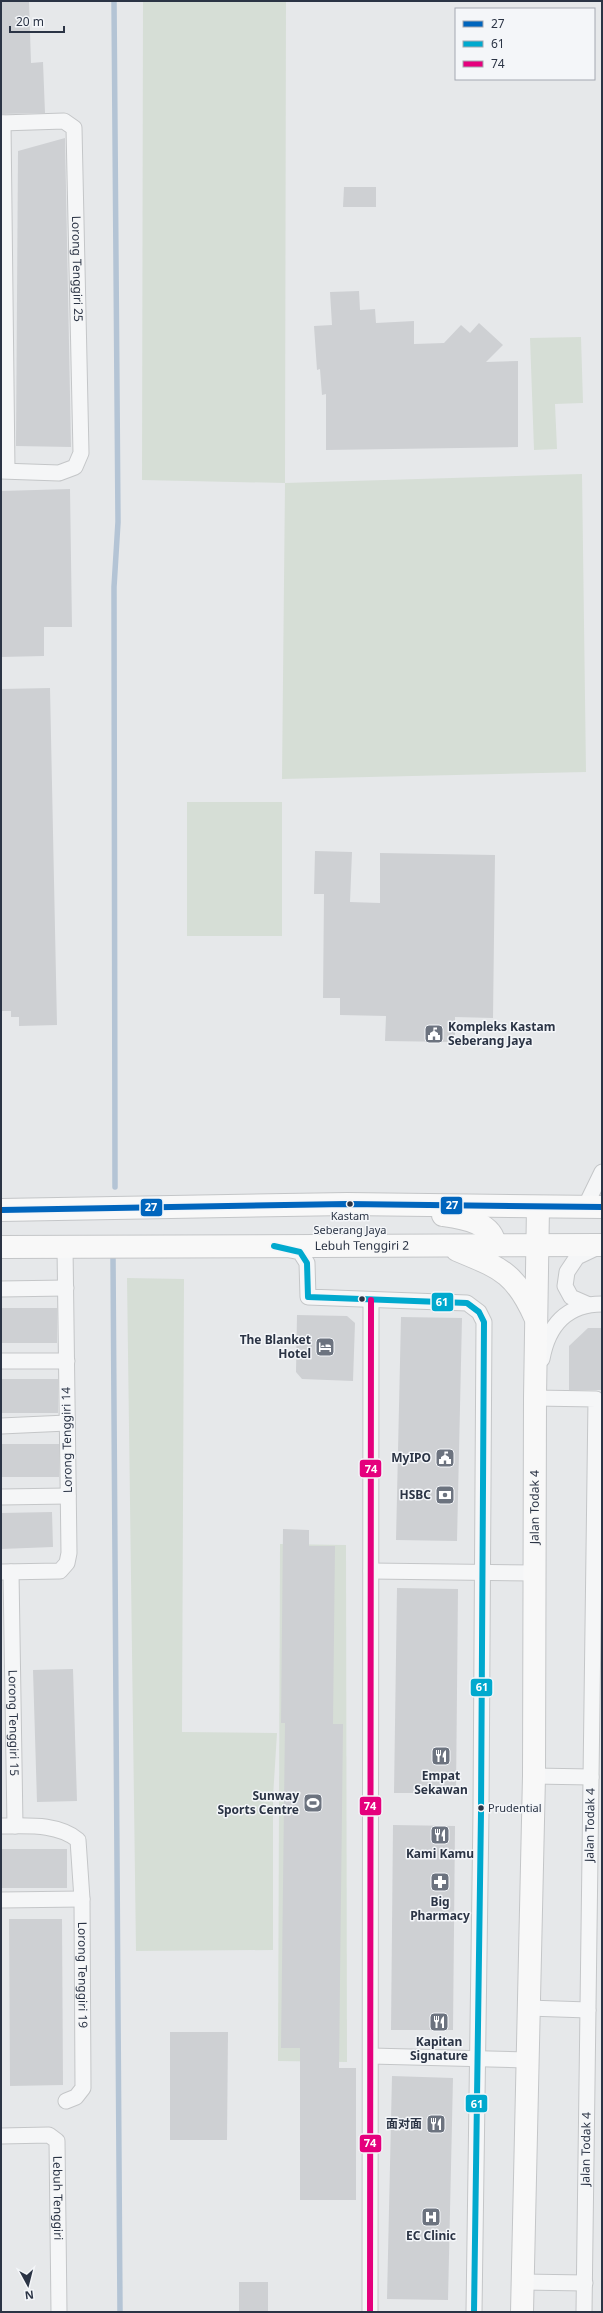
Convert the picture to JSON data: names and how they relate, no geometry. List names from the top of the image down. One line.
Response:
{"streets":{"street":["Lorong Tenggiri 25","Lebuh Tenggiri 2","Lorong Tenggiri 14","Jalan Todak 4","Lorong Tenggiri 15","Lorong Tenggiri 19","Lebuh Tenggiri"]},"crossings":[["Lebuh Tenggiri 2","Lorong Tenggiri 14"],["Lebuh Tenggiri 2","Jalan Todak 4"],["Lorong Tenggiri 14","Lorong Tenggiri 15"],["Lorong Tenggiri 15","Lorong Tenggiri 19"]],"places":{"public building":["Kompleks Kastam Seberang Jaya","MyIPO"],"other":["Kastam Seberang Jaya","Prudential"],"hotel":["The Blanket Hotel"],"bank":["HSBC"],"restaurant":["Empat Sekawan","Kami Kamu","Kapitan Signature","面对面"],"sports":["Sunway Sports Centre"],"pharmacy":["Big Pharmacy"],"hospital":["EC Clinic"]},"lines":["transit line 27","transit line 61","transit line 74"],"legend":["27","61","74"],"scale_bar":"20 m","north":"bottom"}
